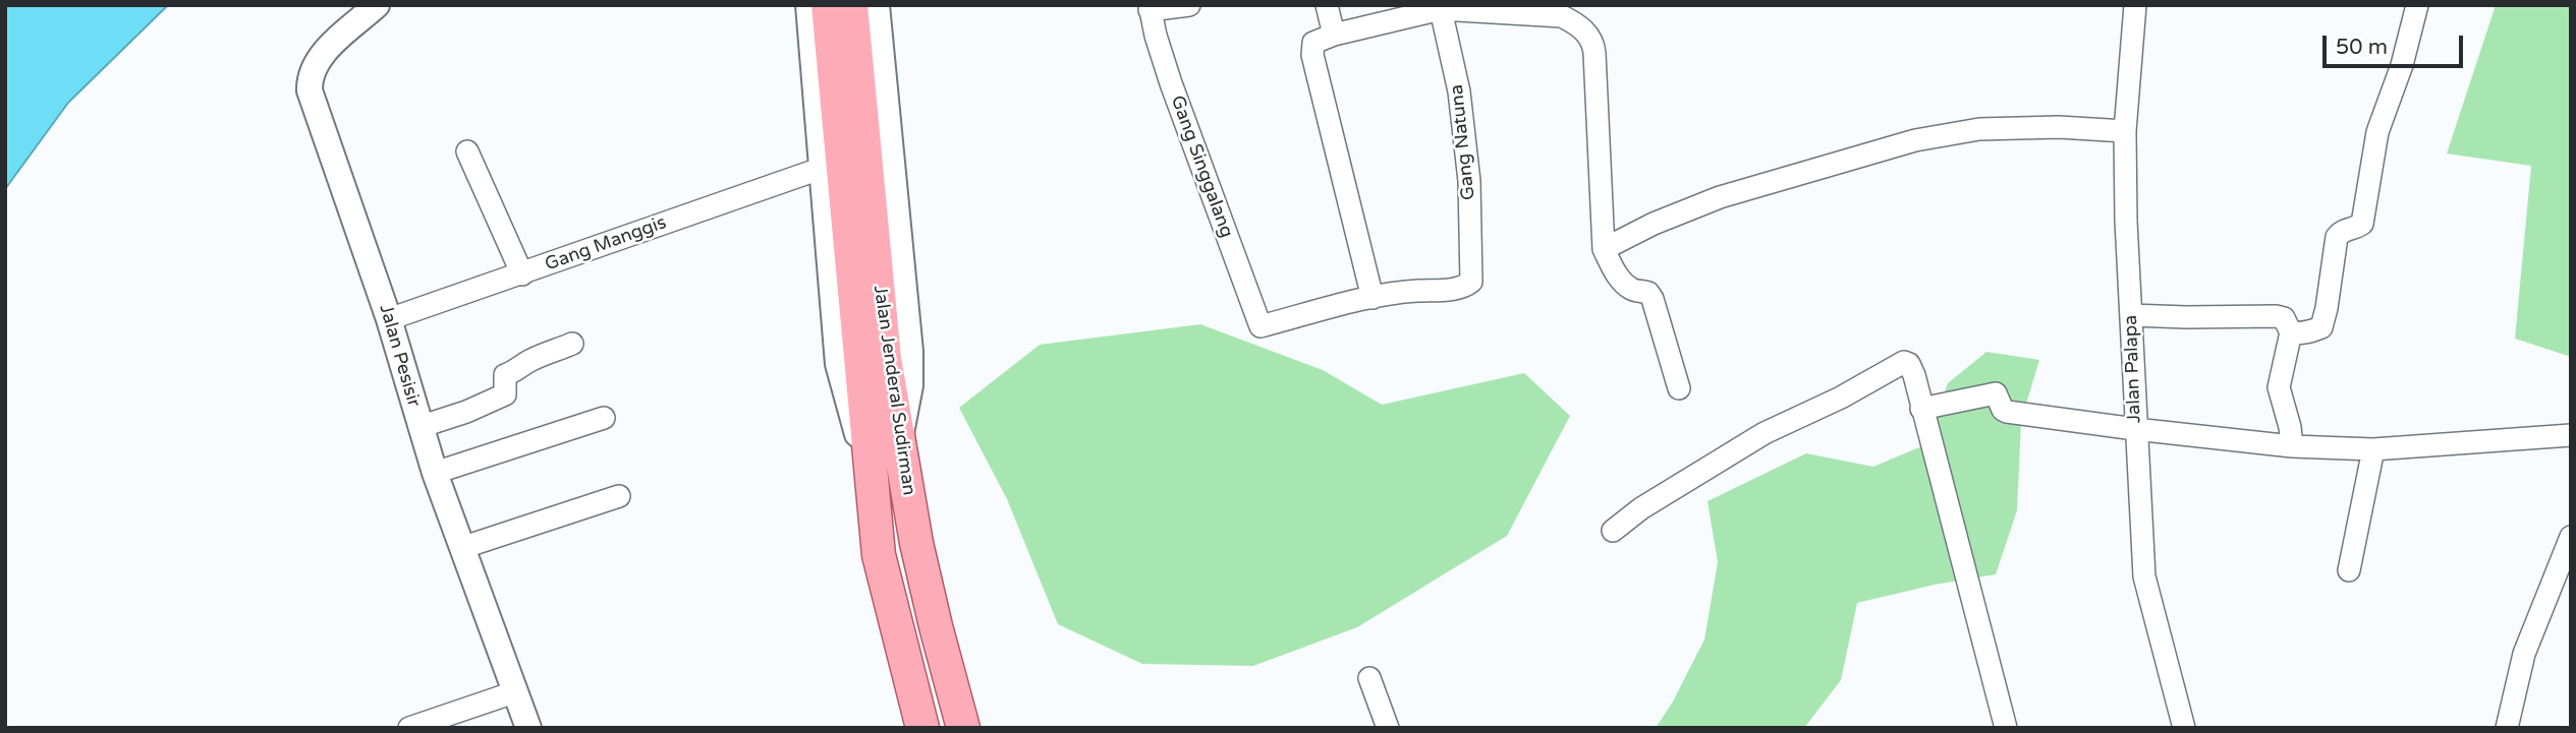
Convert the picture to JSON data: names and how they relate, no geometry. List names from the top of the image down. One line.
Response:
{"streets":{"main road":["Jalan Jenderal Sudirman"],"street":["Gang Natuna","Gang Singgalang","Gang Manggis","Jalan Pesisir","Jalan Palapa"]},"crossings":[["Gang Natuna","Gang Singgalang"],["Gang Manggis","Jalan Pesisir"]],"scale_bar":"50 m"}
